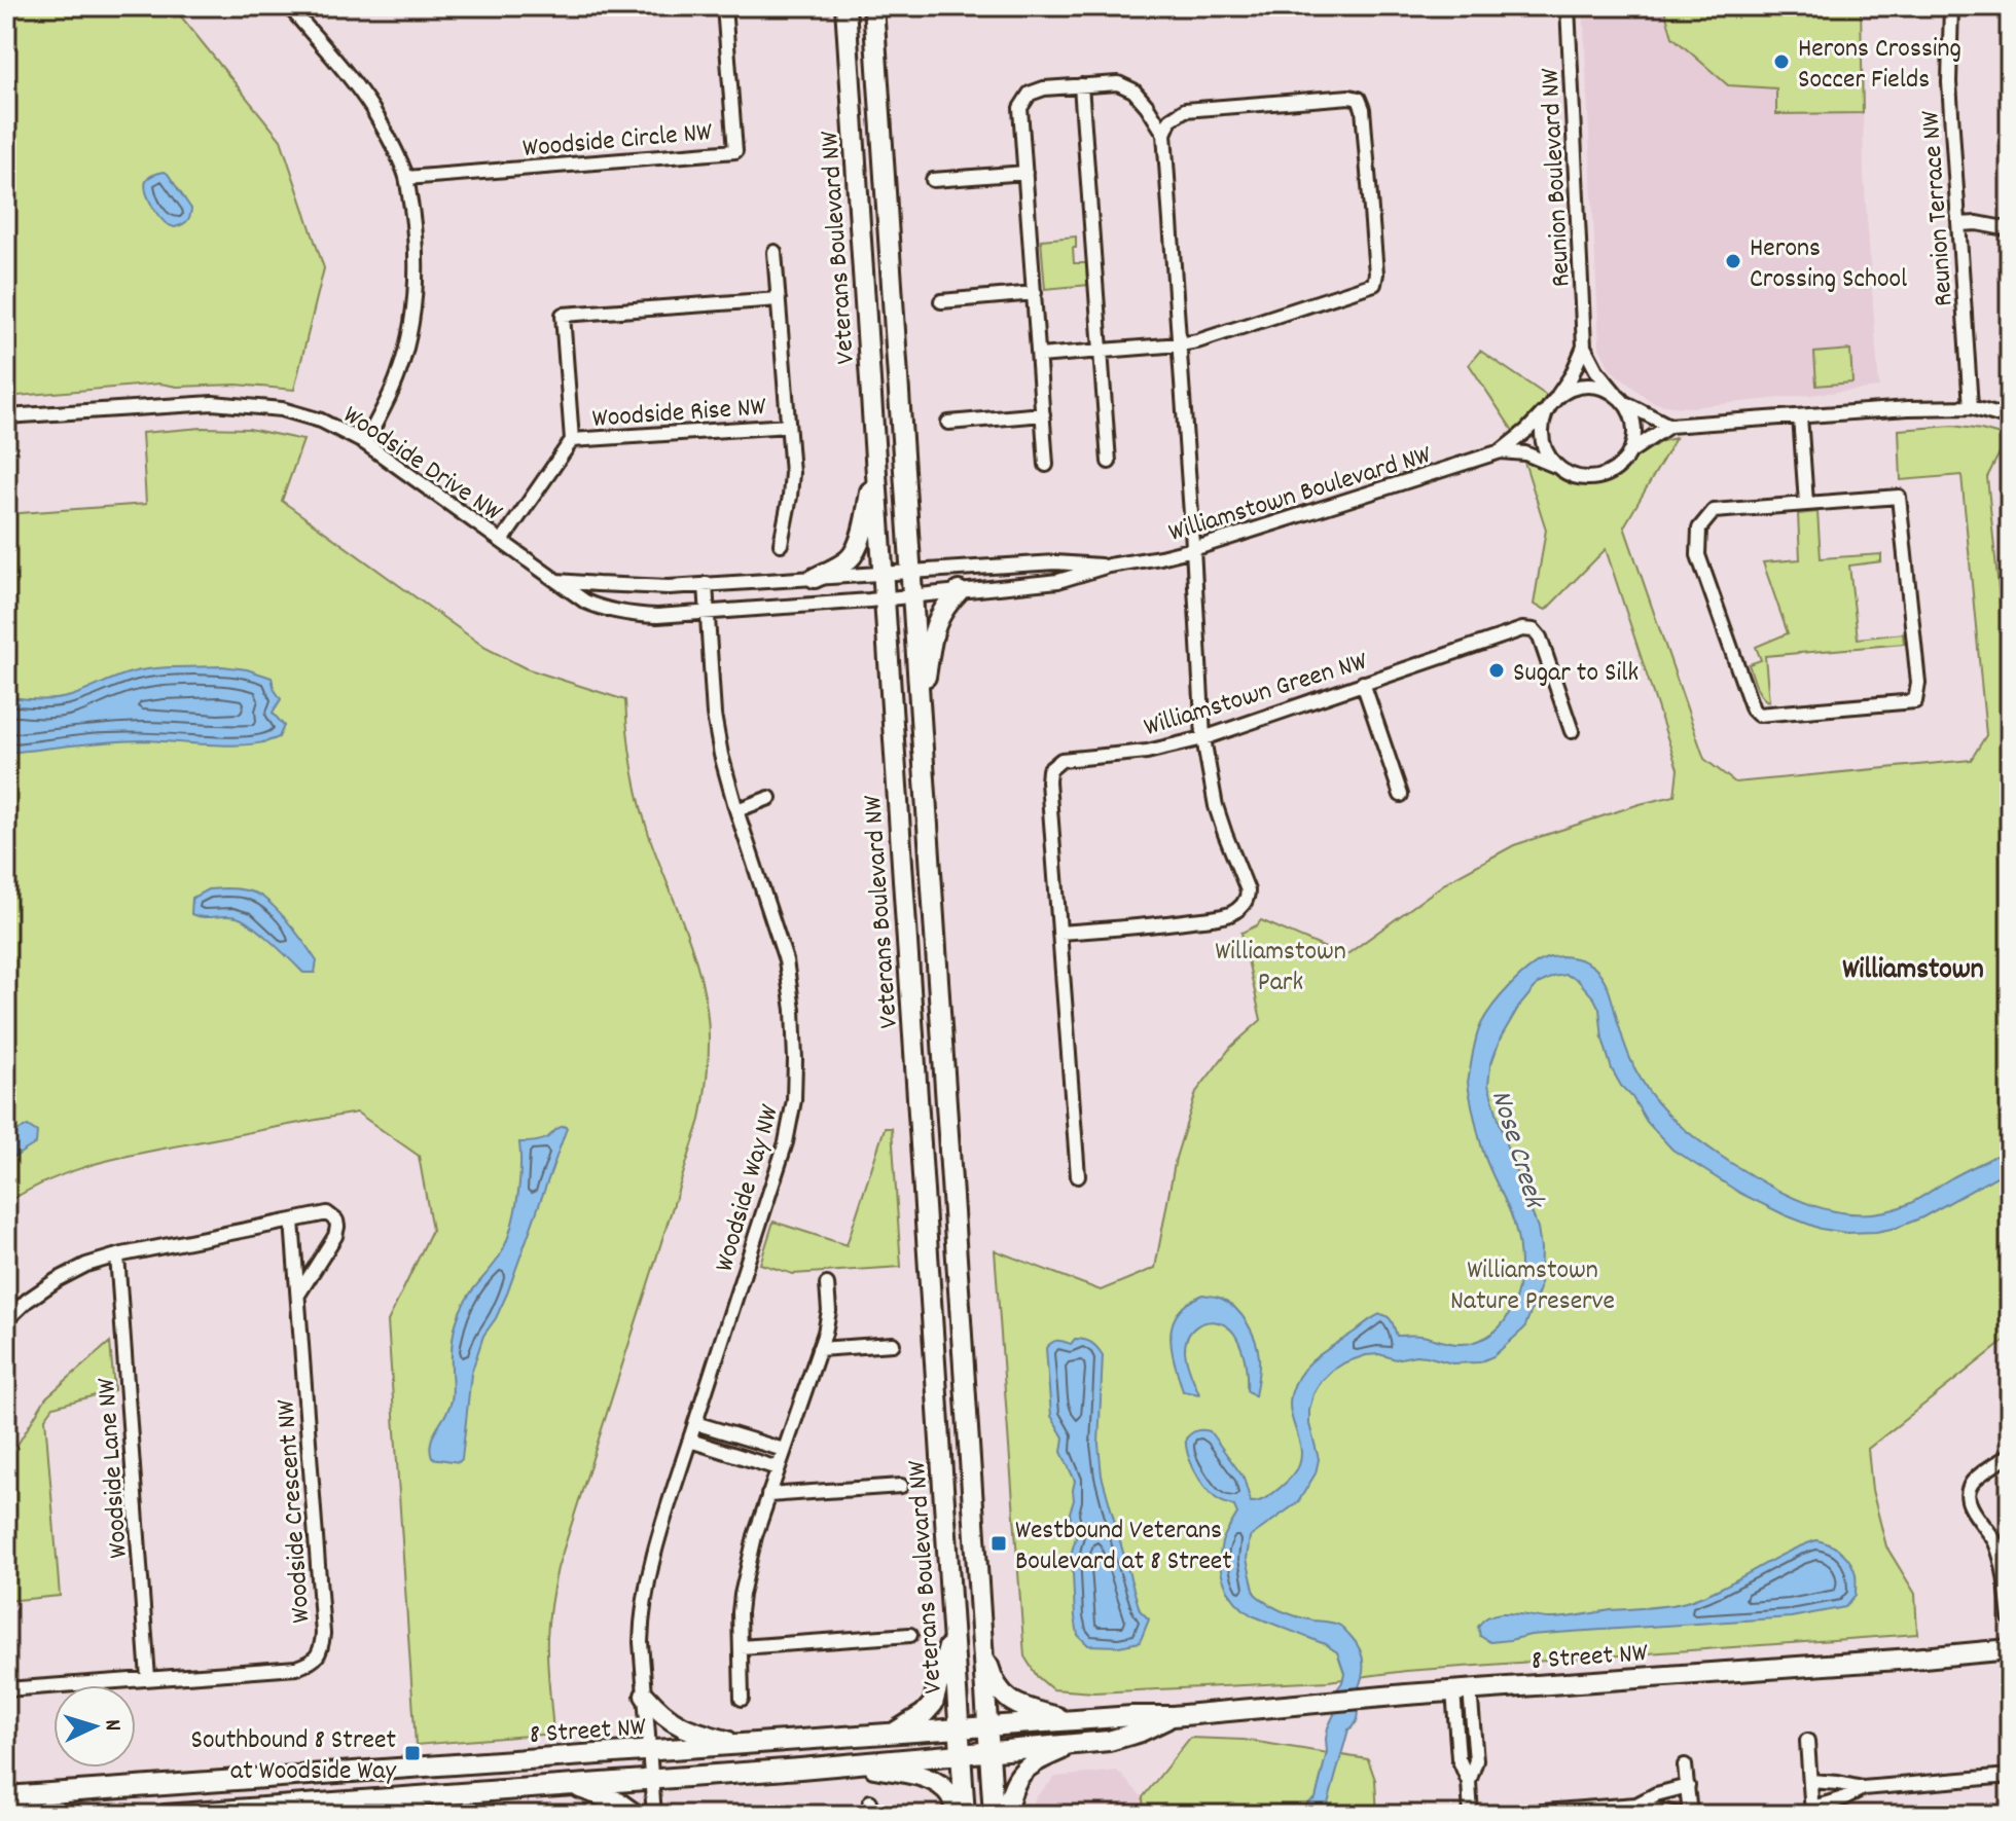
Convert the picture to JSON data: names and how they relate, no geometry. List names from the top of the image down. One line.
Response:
{"streets":{"main road":["Veterans Boulevard NW","8 Street NW"],"street":["Woodside Circle NW","Reunion Boulevard NW","Reunion Terrace NW","Woodside Rise NW","Woodside Drive NW","Williamstown Boulevard NW","Williamstown Green NW","Woodside Way NW","Woodside Lane NW","Woodside Crescent NW"]},"crossings":[["Reunion Boulevard NW","Williamstown Boulevard NW"],["Veterans Boulevard NW","Woodside Drive NW"],["Veterans Boulevard NW","Williamstown Boulevard NW"],["Veterans Boulevard NW","8 Street NW"],["Woodside Rise NW","Woodside Drive NW"],["Woodside Drive NW","Williamstown Boulevard NW"],["Woodside Drive NW","Woodside Way NW"],["Woodside Way NW","8 Street NW"],["Woodside Lane NW","Woodside Crescent NW"]],"districts":["Williamstown"],"water":["Nose Creek"],"parks":["Williamstown Park","Williamstown Nature Preserve"],"places":{"other":["Herons Crossing Soccer Fields","Herons Crossing School","Sugar to Silk"],"transit":["Westbound Veterans Boulevard at 8 Street","Southbound 8 Street at Woodside Way"]},"north":"right"}
